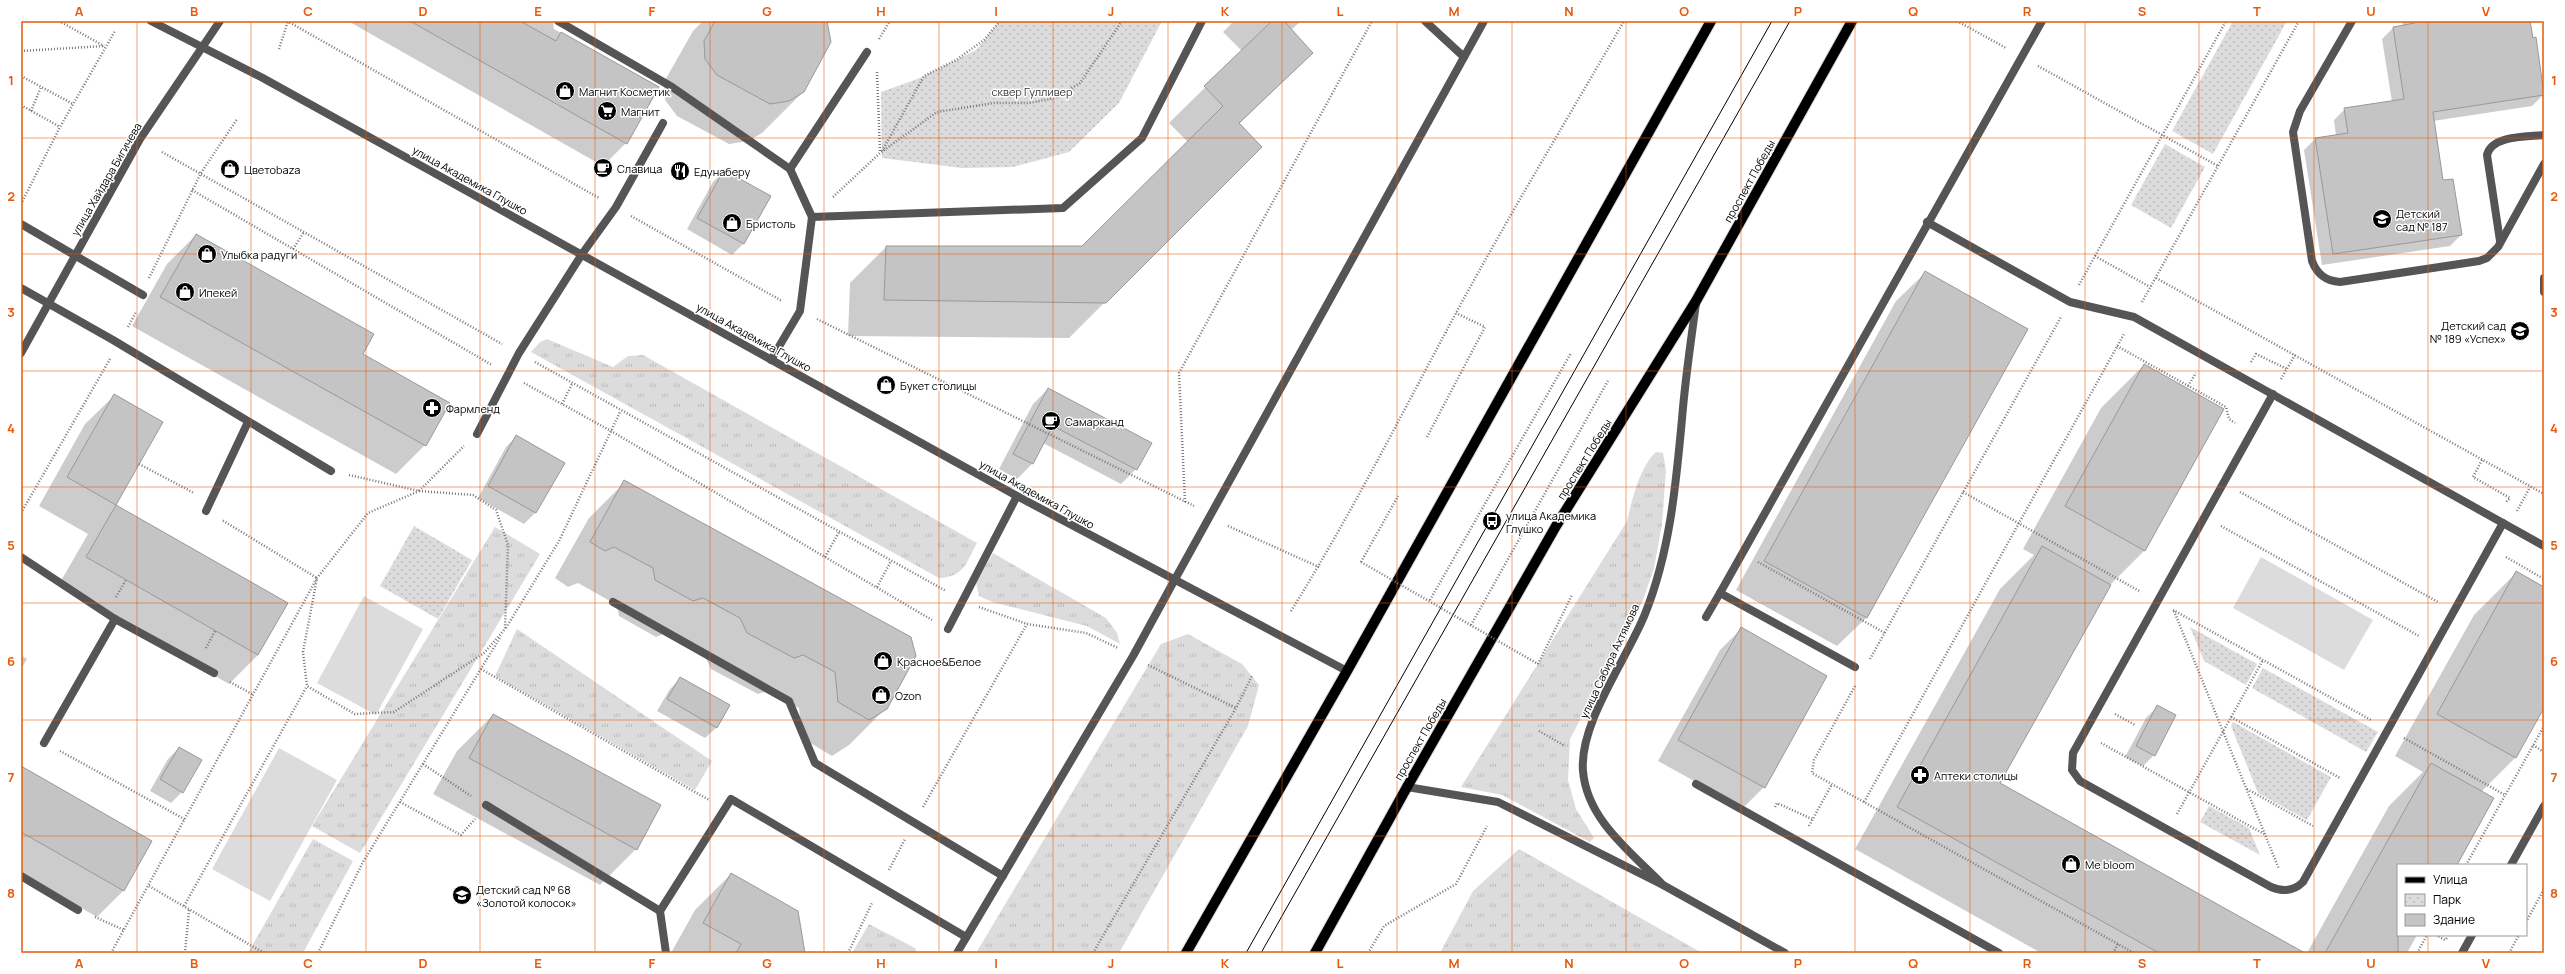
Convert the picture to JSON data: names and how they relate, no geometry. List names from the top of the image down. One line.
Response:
{"streets":{"main road":["проспект Победы"],"street":["улица Хайдара Бигичева","улица Академика Глушко","улица Сабира Ахтямова"]},"crossings":[["улица Хайдара Бигичева","улица Академика Глушко"],["проспект Победы","улица Сабира Ахтямова"]],"parks":["сквер Гулливер"],"places":{"shop":["Магнит Косметик","Цветоbaza","Бристоль","Улыбка радуги","Ипекей","Букет столицы","Красное&Белое","Ozon","Me bloom"],"supermarket":["Магнит"],"cafe":["Славица","Самарканд"],"restaurant":["Едунаберу"],"school or university":["Детский сад № 187","Детский сад № 189 «Успех»","Детский сад № 68 «Золотой колосок»"],"pharmacy":["Фармленд","Аптеки столицы"],"bus stop":["улица Академика Глушко"]},"legend":["Улица","Парк","Здание"],"grid":{"columns":["A","B","C","D","E","F","G","H","I","J","K","L","M","N","O","P","Q","R","S","T","U","V"],"rows":["1","2","3","4","5","6","7","8"]}}
